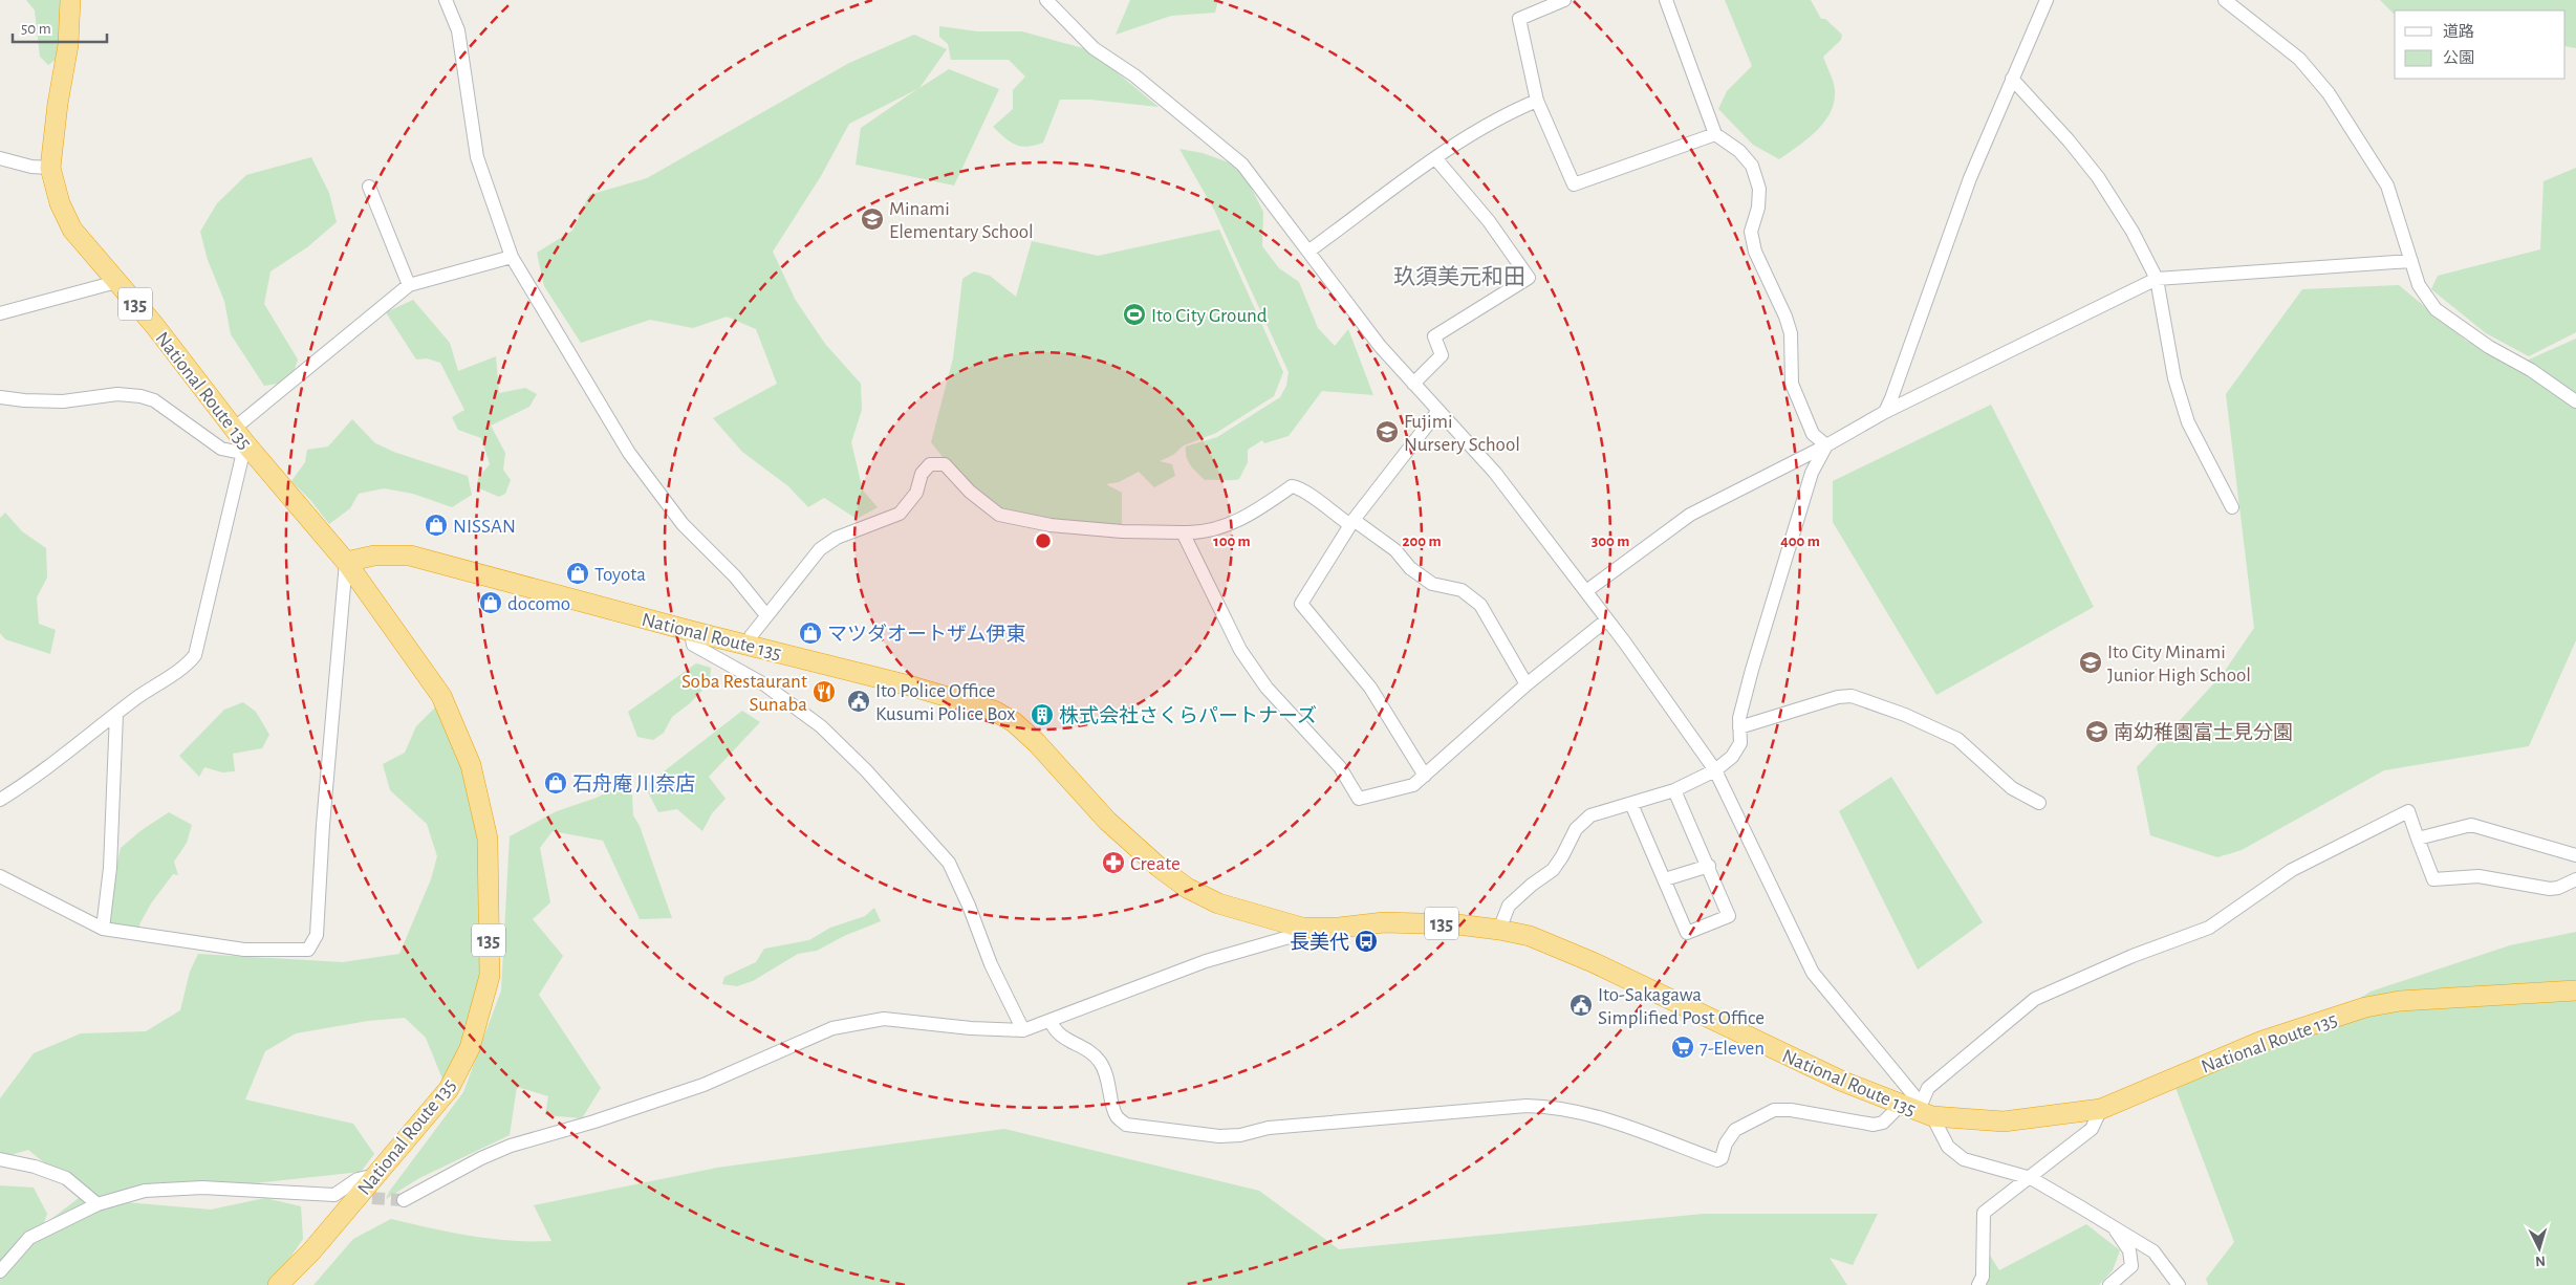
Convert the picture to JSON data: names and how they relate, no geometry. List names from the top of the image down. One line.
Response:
{"streets":{"highway":["135","National Route 135"]},"districts":["玖須美元和田"],"places":{"school or university":["Minami Elementary School","Fujimi Nursery School","Ito City Minami Junior High School","南幼稚園富士見分園"],"sports":["Ito City Ground"],"shop":["NISSAN","Toyota","docomo","マツダオートザム伊東","石舟庵 川奈店"],"restaurant":["Soba Restaurant Sunaba"],"public building":["Ito Police Office Kusumi Police Box","Ito-Sakagawa Simplified Post Office"],"building":["株式会社さくらパートナーズ"],"pharmacy":["Create"],"bus stop":["長美代"],"supermarket":["7-Eleven"]},"legend":["道路","公園"],"scale_bar":"50 m","north":"bottom","rings":["100 m","200 m","300 m","400 m"]}
